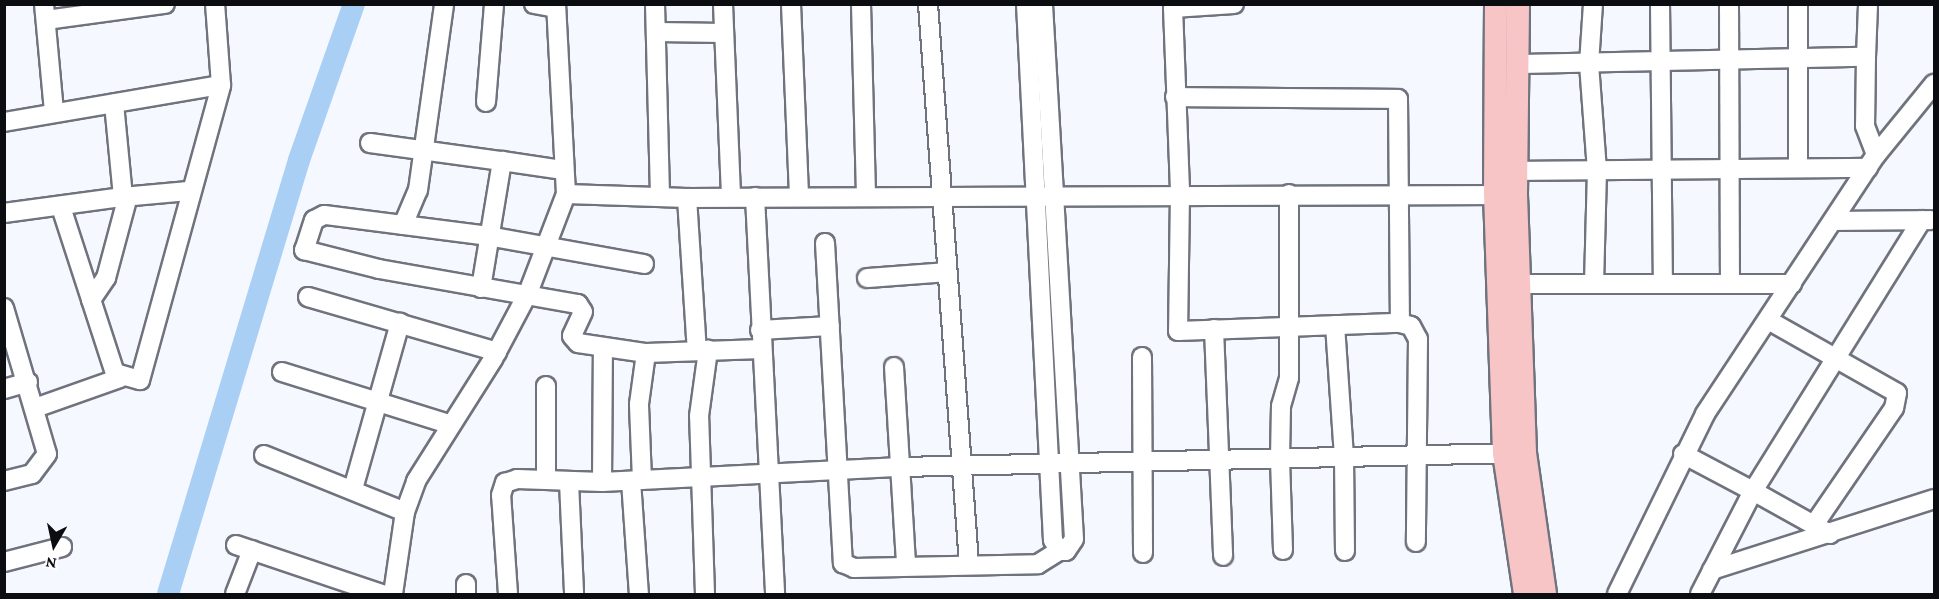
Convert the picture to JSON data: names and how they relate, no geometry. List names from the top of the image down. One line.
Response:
{"north":"bottom"}
